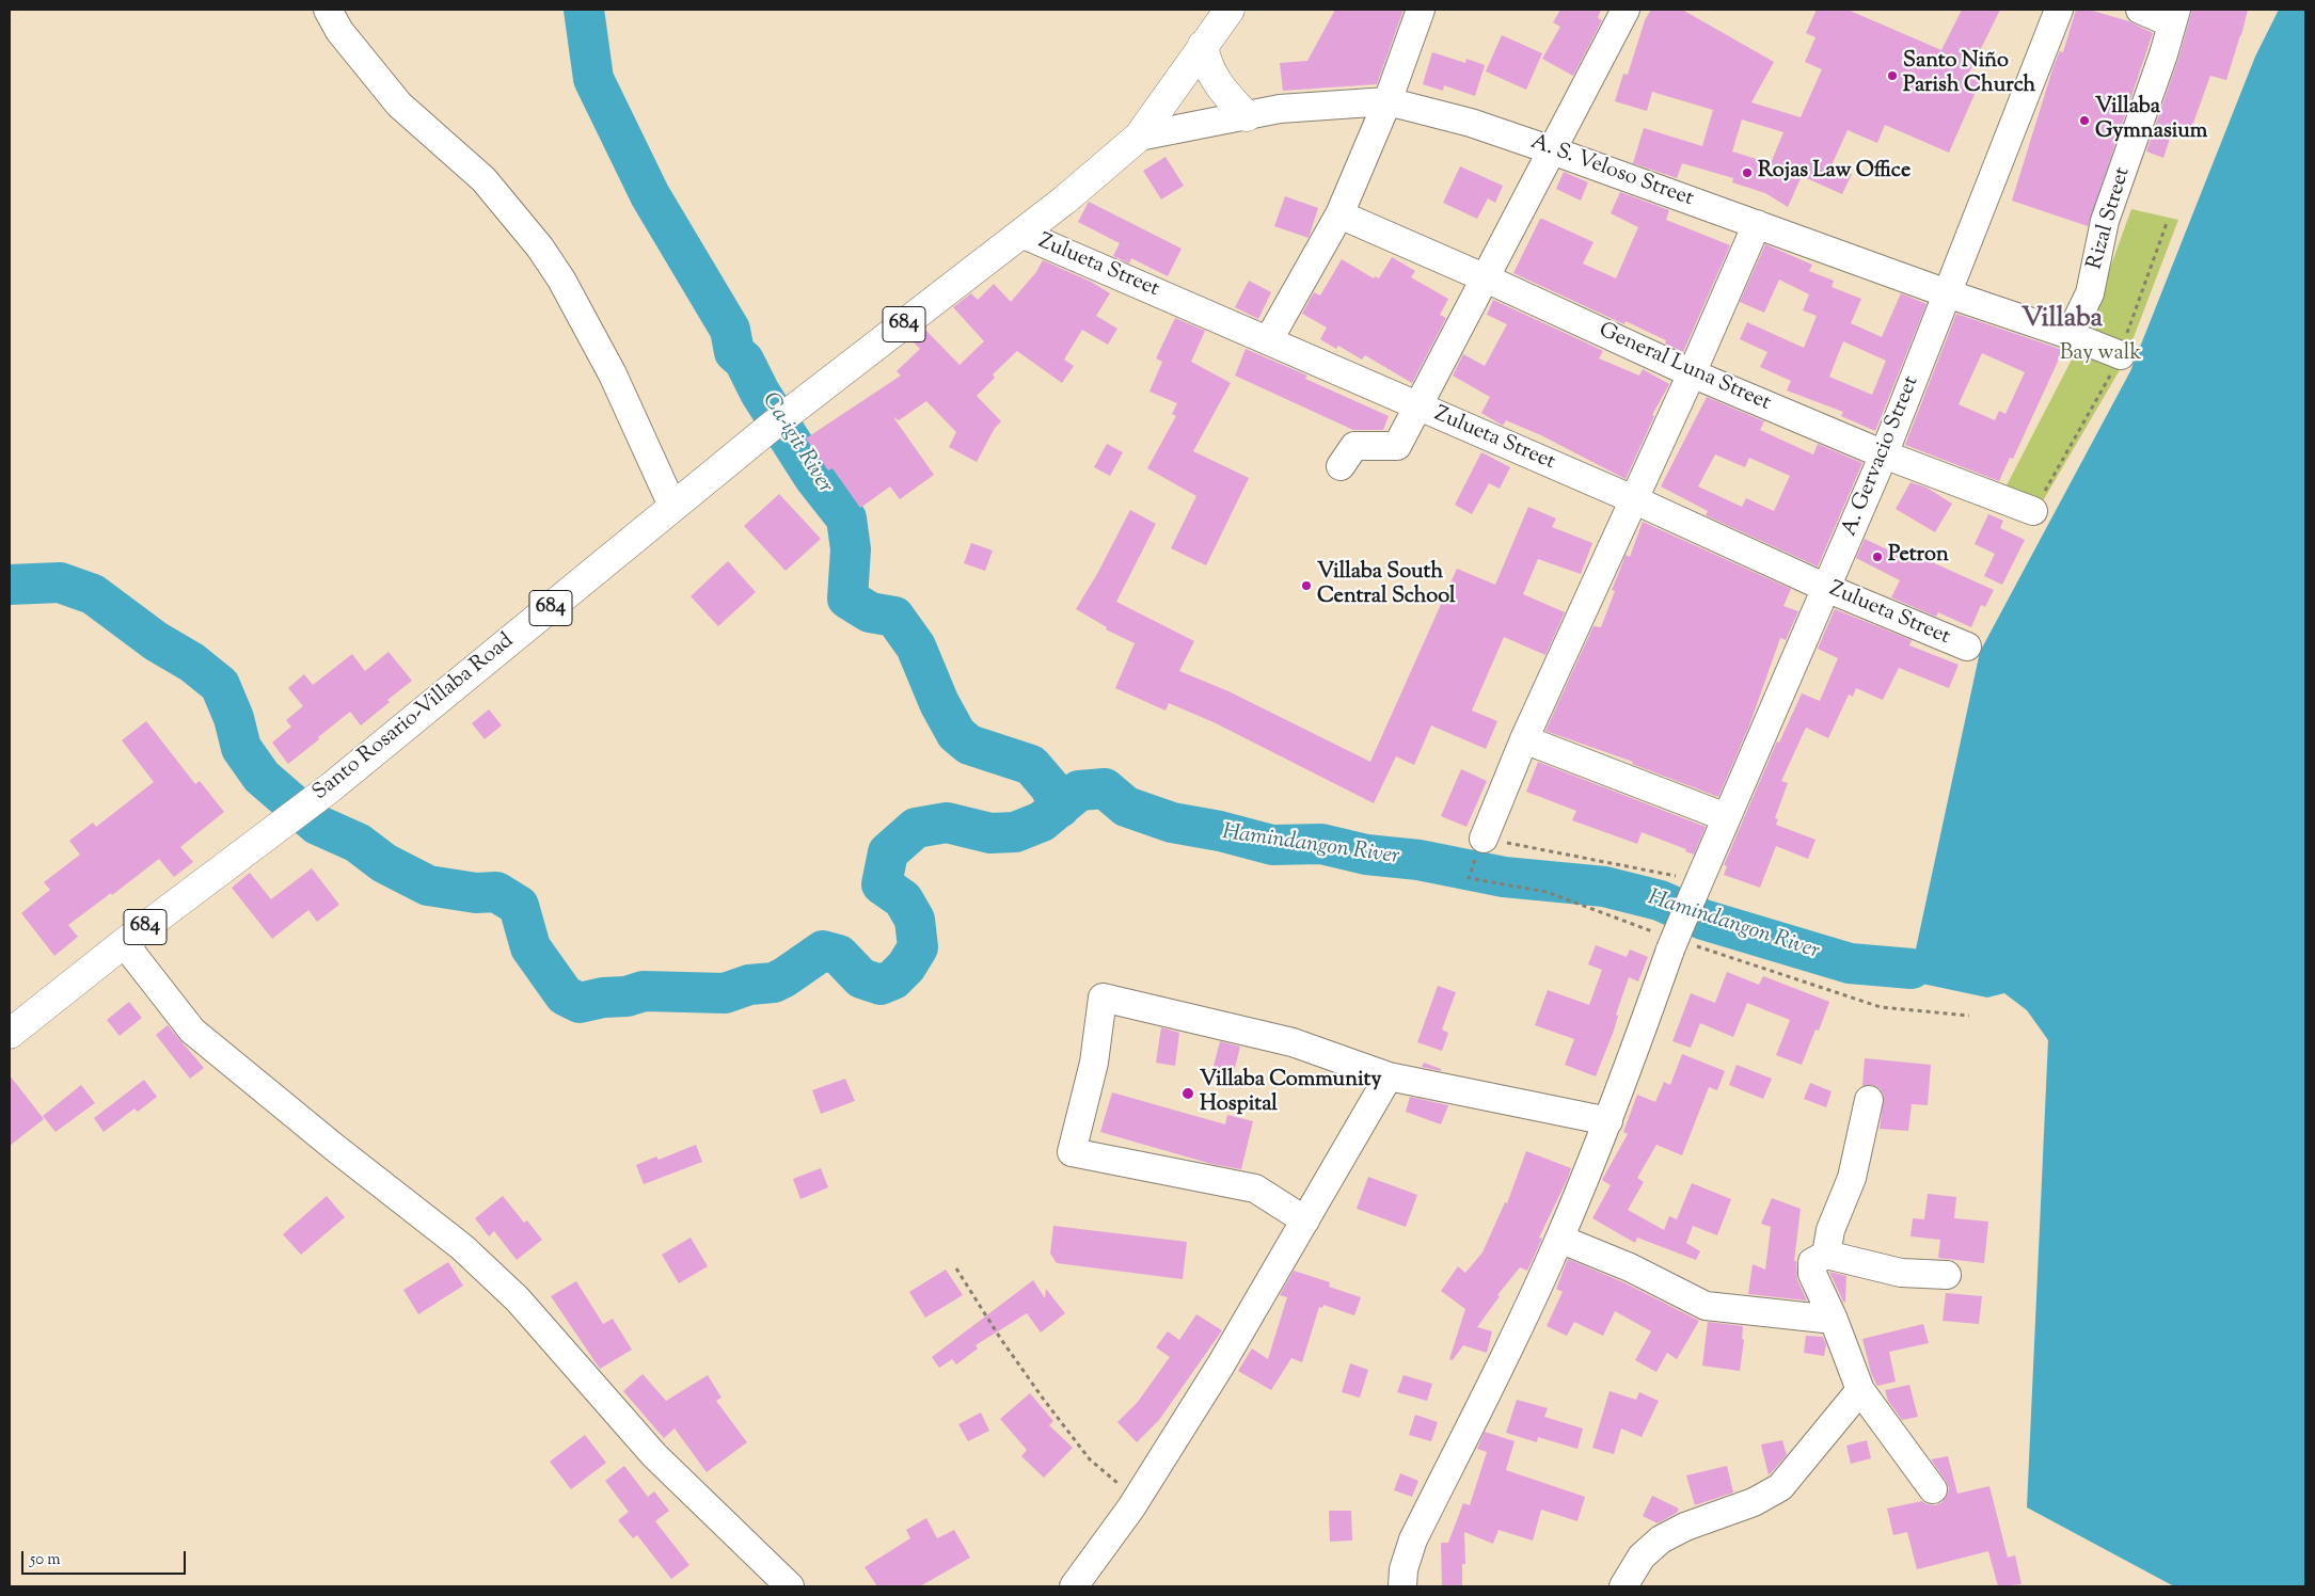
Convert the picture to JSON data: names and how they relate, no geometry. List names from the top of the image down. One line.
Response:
{"streets":{"main road":["684","Santo Rosario-Villaba Road"],"street":["A. S. Veloso Street","Rizal Street","Zulueta Street","General Luna Street","A. Gervacio Street"]},"crossings":[["A. S. Veloso Street","Rizal Street"],["A. S. Veloso Street","684"],["A. S. Veloso Street","A. Gervacio Street"],["A. S. Veloso Street","Santo Rosario-Villaba Road"],["Zulueta Street","A. Gervacio Street"],["Zulueta Street","Santo Rosario-Villaba Road"],["684","Santo Rosario-Villaba Road"],["General Luna Street","A. Gervacio Street"]],"districts":["Villaba"],"water":["Ca-igit River","Hamindangon River"],"parks":["Bay walk"],"places":["Santo Niño Parish Church","Villaba Gymnasium","Rojas Law Office","Petron","Villaba South Central School","Villaba Community Hospital"],"scale_bar":"50 m"}
